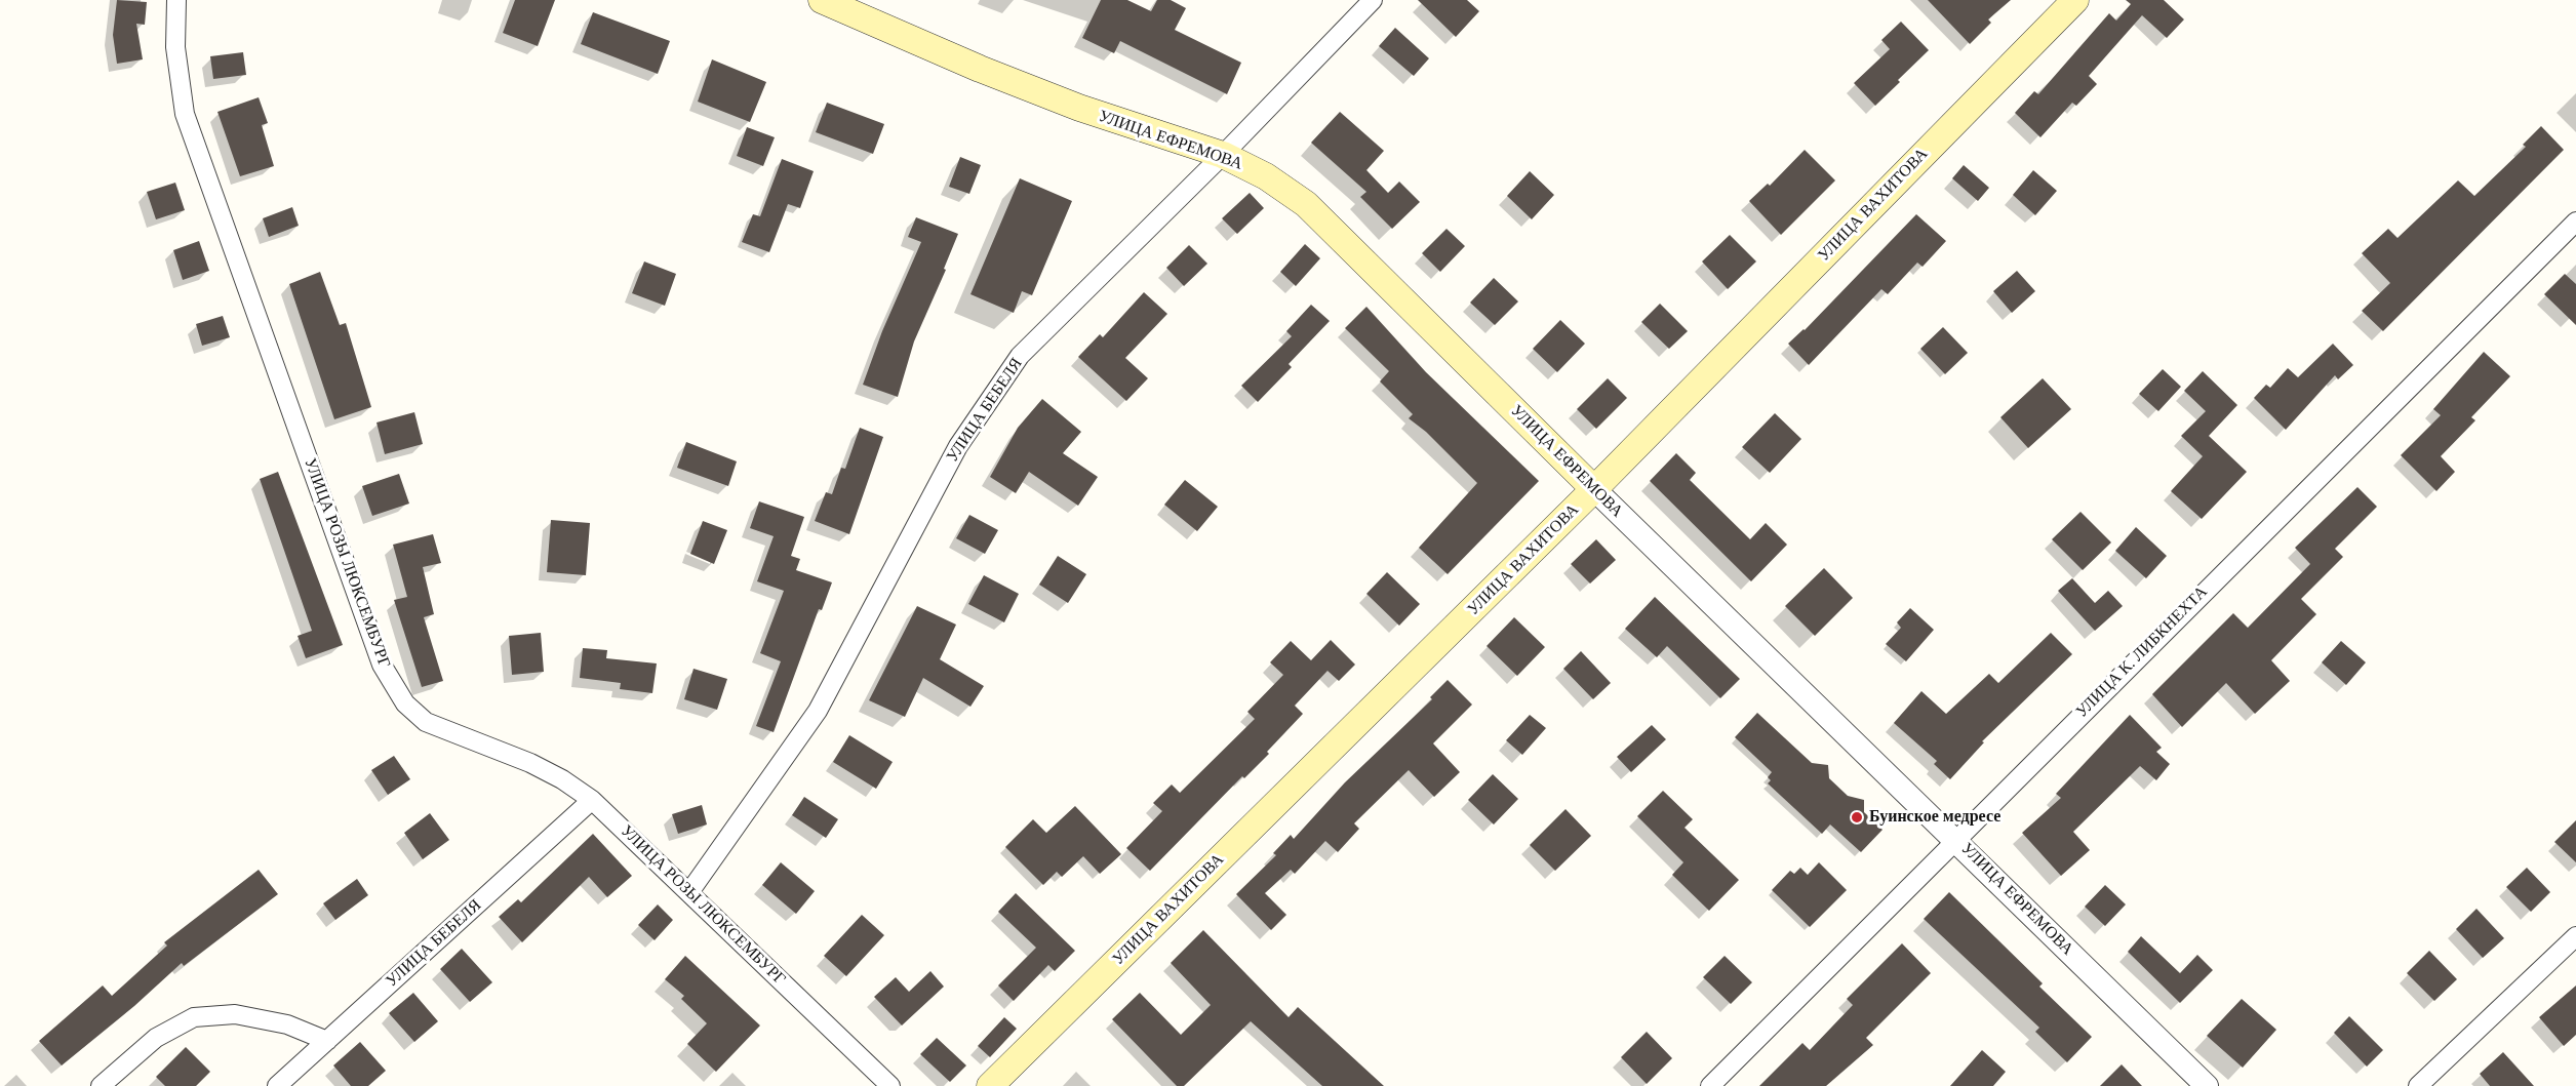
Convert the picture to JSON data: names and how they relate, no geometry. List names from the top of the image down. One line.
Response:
{"streets":{"main road":["УЛИЦА ЕФРЕМОВА","УЛИЦА ВАХИТОВА"],"street":["УЛИЦА БЕБЕЛЯ","УЛИЦА РОЗЫ ЛЮКСЕМБУРГ","УЛИЦА К. ЛИБКНЕХТА"]},"crossings":[["УЛИЦА ЕФРЕМОВА","УЛИЦА ВАХИТОВА"],["УЛИЦА ЕФРЕМОВА","УЛИЦА БЕБЕЛЯ"],["УЛИЦА ЕФРЕМОВА","УЛИЦА К. ЛИБКНЕХТА"],["УЛИЦА БЕБЕЛЯ","УЛИЦА РОЗЫ ЛЮКСЕМБУРГ"]],"places":["Буинское медресе"]}
